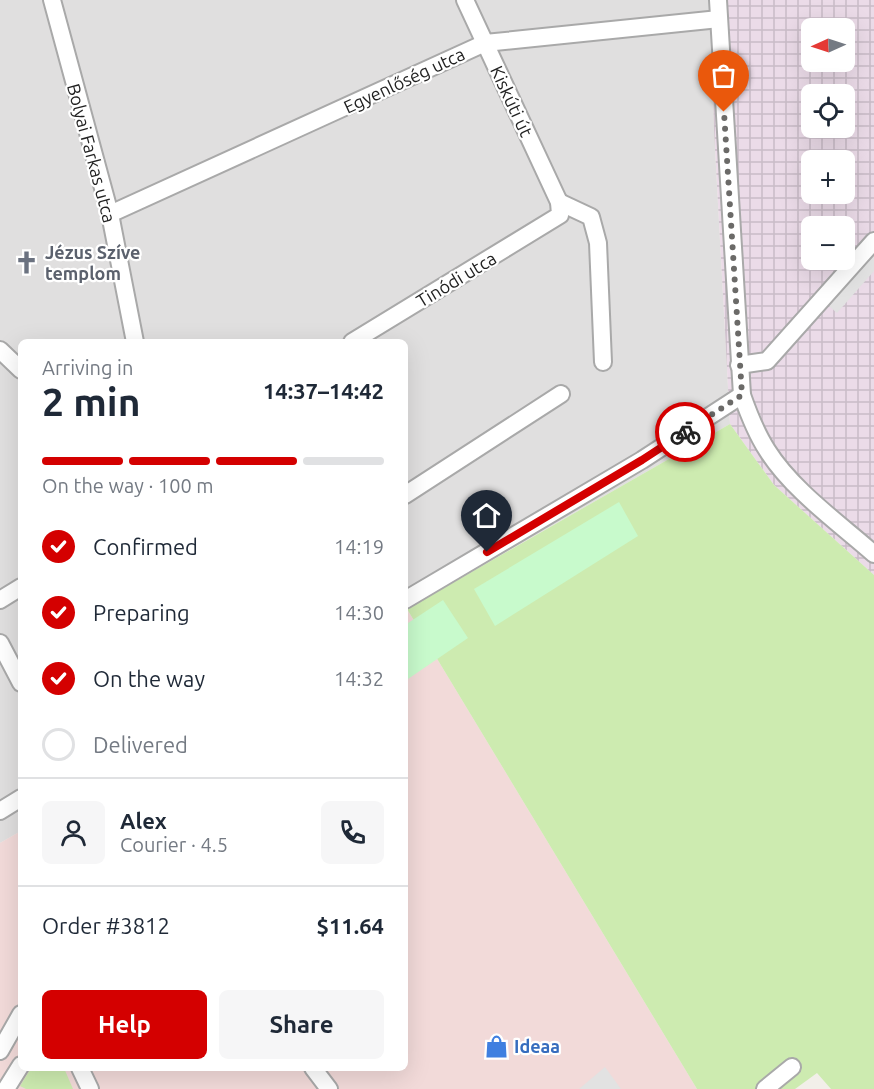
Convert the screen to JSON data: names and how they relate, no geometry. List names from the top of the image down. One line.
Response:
{"streets":{"street":["Egyenlőség utca","Kiskúti út","Bolyai Farkas utca","Tinódi utca"]},"crossings":[["Egyenlőség utca","Kiskúti út"],["Egyenlőség utca","Bolyai Farkas utca"],["Kiskúti út","Tinódi utca"]],"places":{"church":["Jézus Szíve templom"],"shop":["Ideaa"]},"north":"left","page":{"map_buttons":["+","−"],"heading":["2 min","Arriving in","14:37–14:42"],"panel":["Alex","Courier · 4.5","Order #3812","$11.64"],"bar":"On the way · 100 m","list":[["Confirmed","14:19"],["Preparing","14:30"],["On the way","14:32"],"Delivered"],"buttons":["Help","Share"]}}
